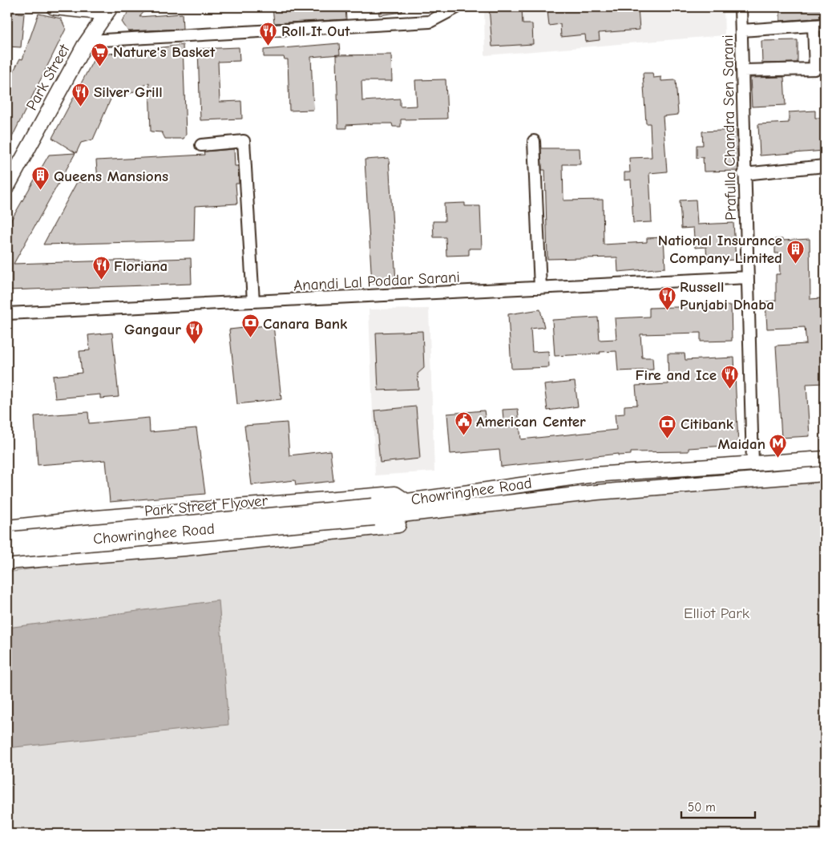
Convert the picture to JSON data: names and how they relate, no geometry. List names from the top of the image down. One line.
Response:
{"streets":{"main road":["Park Street","Chowringhee Road","Park Street Flyover"],"street":["Prafulla Chandra Sen Sarani","Anandi Lal Poddar Sarani"]},"crossings":[["Prafulla Chandra Sen Sarani","Anandi Lal Poddar Sarani"],["Prafulla Chandra Sen Sarani","Chowringhee Road"],["Chowringhee Road","Park Street Flyover"]],"parks":["Elliot Park"],"places":{"restaurant":["Roll It Out","Silver Grill","Floriana","Russell Punjabi Dhaba","Gangaur","Fire and Ice"],"supermarket":["Nature's Basket"],"building":["Queens Mansions","National Insurance Company Limited"],"bank":["Canara Bank","Citibank"],"public building":["American Center"],"metro station":["Maidan"]},"scale_bar":"50 m"}
